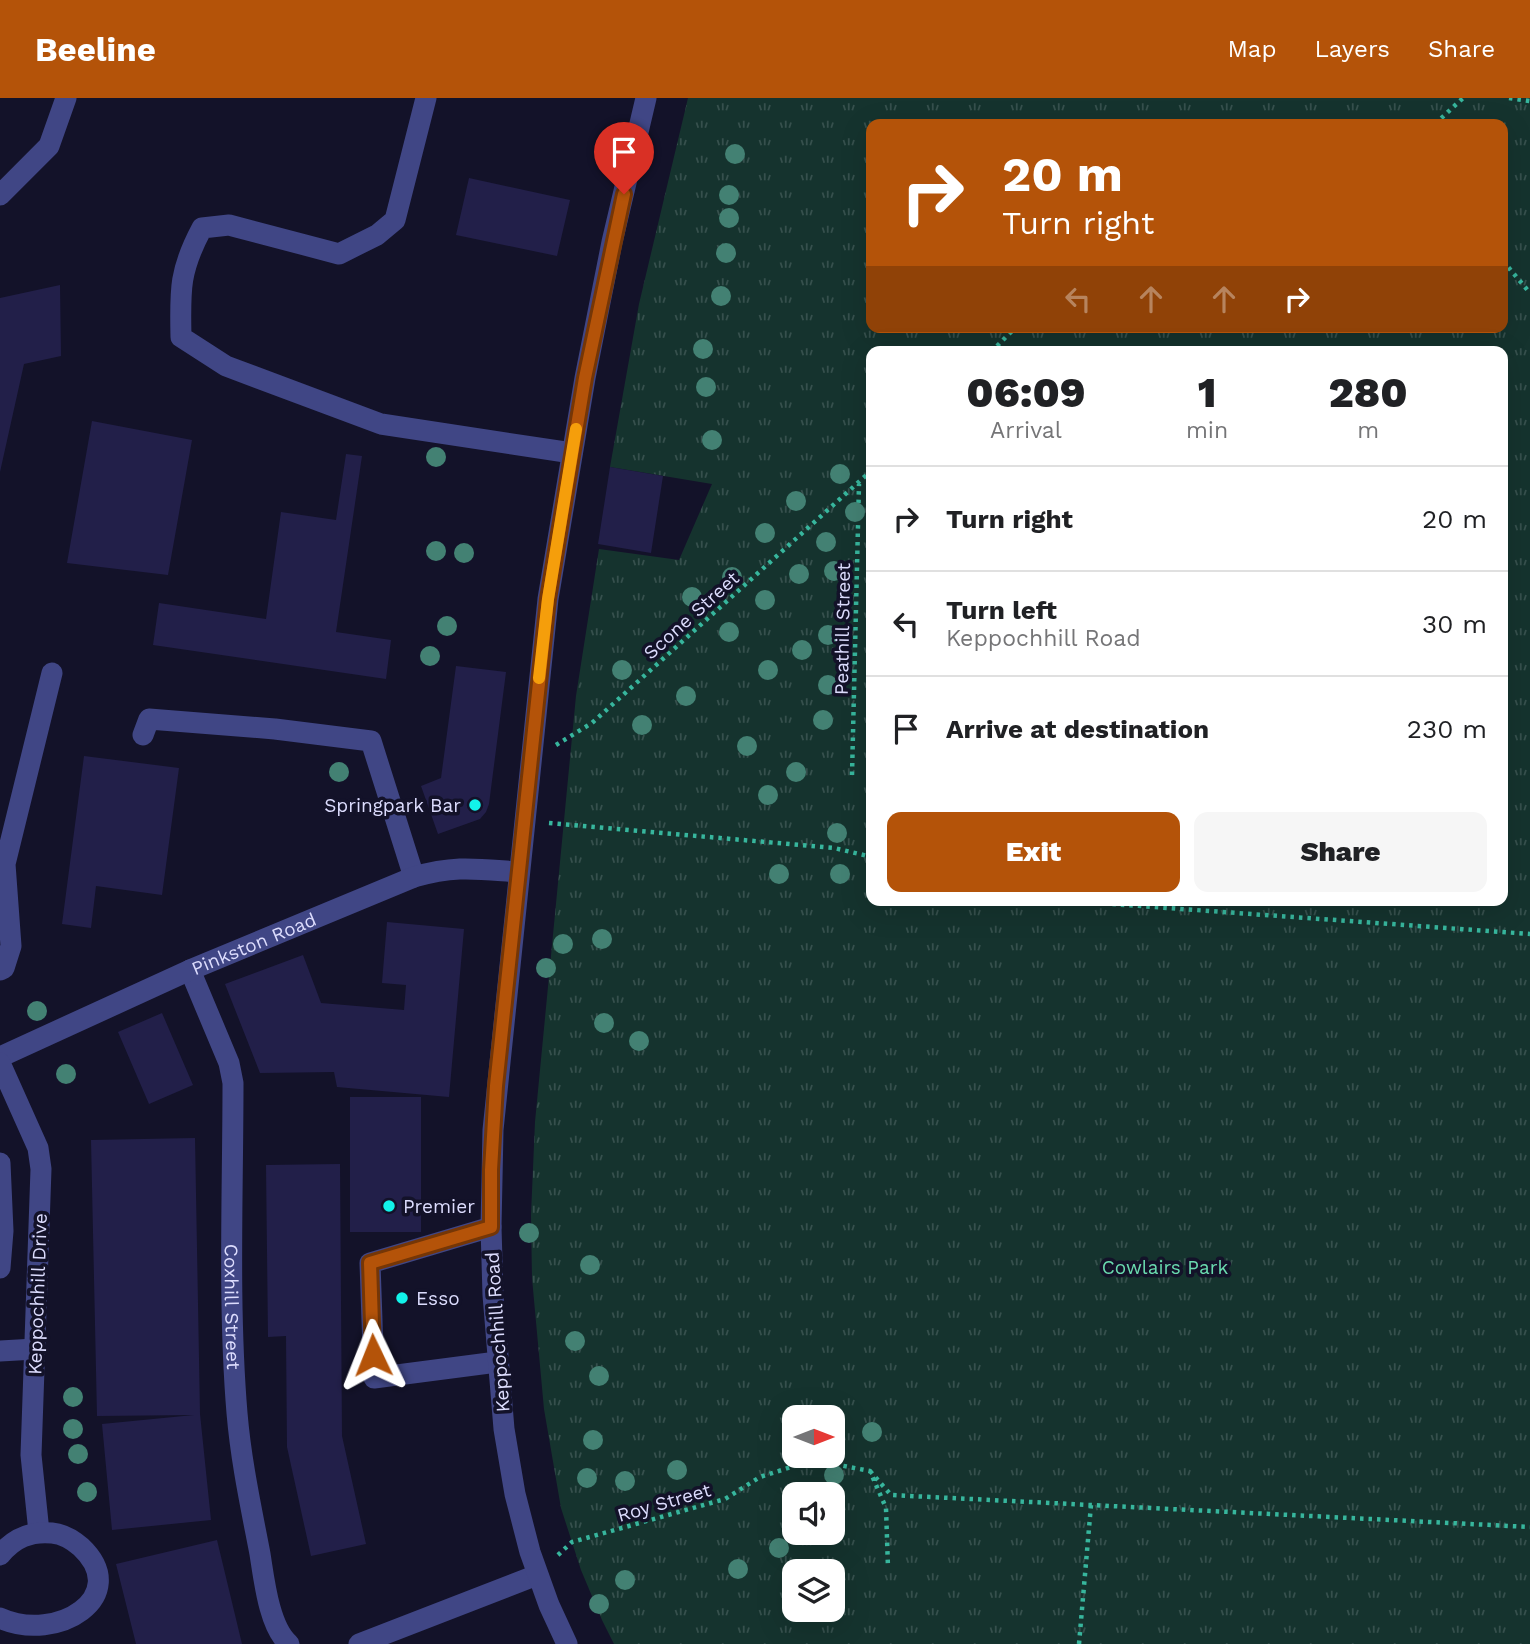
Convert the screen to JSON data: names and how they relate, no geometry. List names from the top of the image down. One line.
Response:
{"streets":{"street":["Pinkston Road","Keppochhill Drive","Coxhill Street","Keppochhill Road"],"path":["Scone Street","Peathill Street","Roy Street"]},"crossings":[["Scone Street","Peathill Street"],["Scone Street","Keppochhill Road"],["Pinkston Road","Coxhill Street"],["Pinkston Road","Keppochhill Road"],["Keppochhill Road","Roy Street"]],"parks":["Cowlairs Park"],"places":["Springpark Bar","Premier","Esso"],"north":"right","page":{"header":"Beeline","nav":["Map","Layers","Share"],"turn":["20 m","Turn right"],"eta":["06:09","Arrival","1","min","280","m"],"list":[{"name":"Turn right","value":"20 m"},{"name":"Turn left","note":"Keppochhill Road","value":"30 m"},{"name":"Arrive at destination","value":"230 m"}],"buttons":["Exit","Share"]}}
